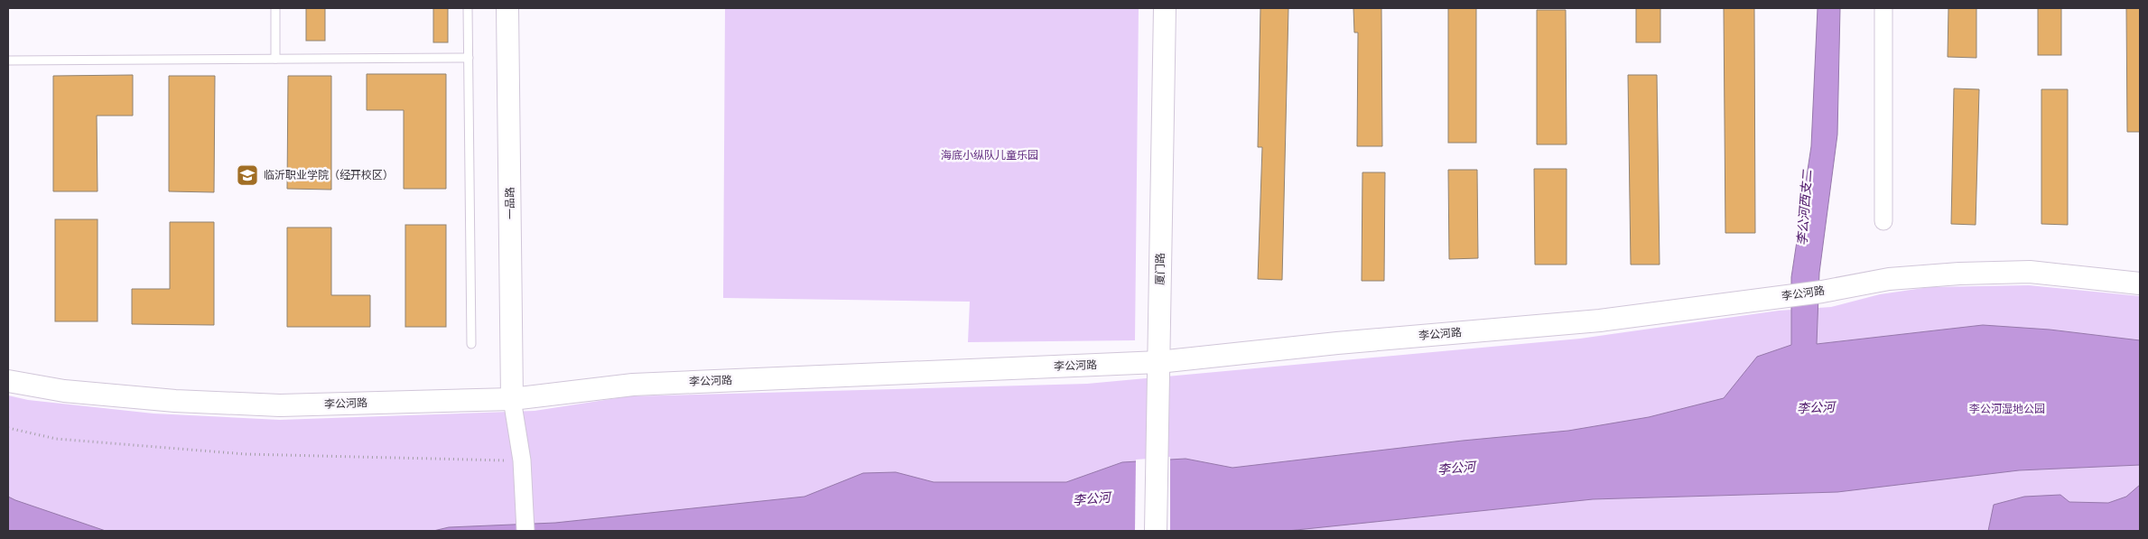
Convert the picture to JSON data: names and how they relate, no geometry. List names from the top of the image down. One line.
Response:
{"streets":{"street":["一品路","厦门路","李公河路"]},"crossings":[["一品路","李公河路"],["厦门路","李公河路"]],"water":["李公河西支二","李公河"],"parks":["海底小纵队儿童乐园","李公河湿地公园"],"places":{"school or university":["临沂职业学院（经开校区）"]}}
